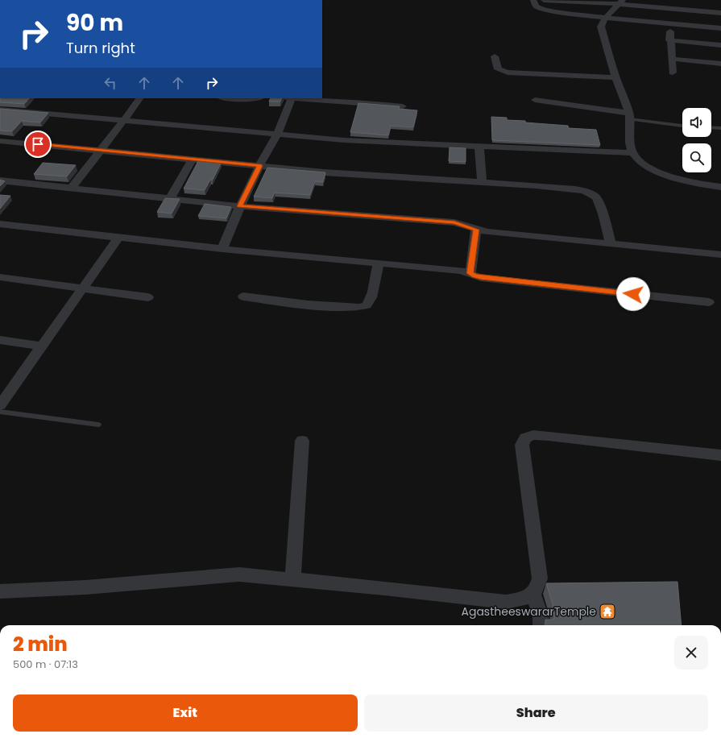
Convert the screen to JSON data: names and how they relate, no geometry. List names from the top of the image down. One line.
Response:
{"places":{"temple":["AgastheeswararTemple"]},"page":{"turn":["90 m","Turn right"],"heading":["2 min","500 m · 07:13"],"buttons":["Exit","Share"]}}
